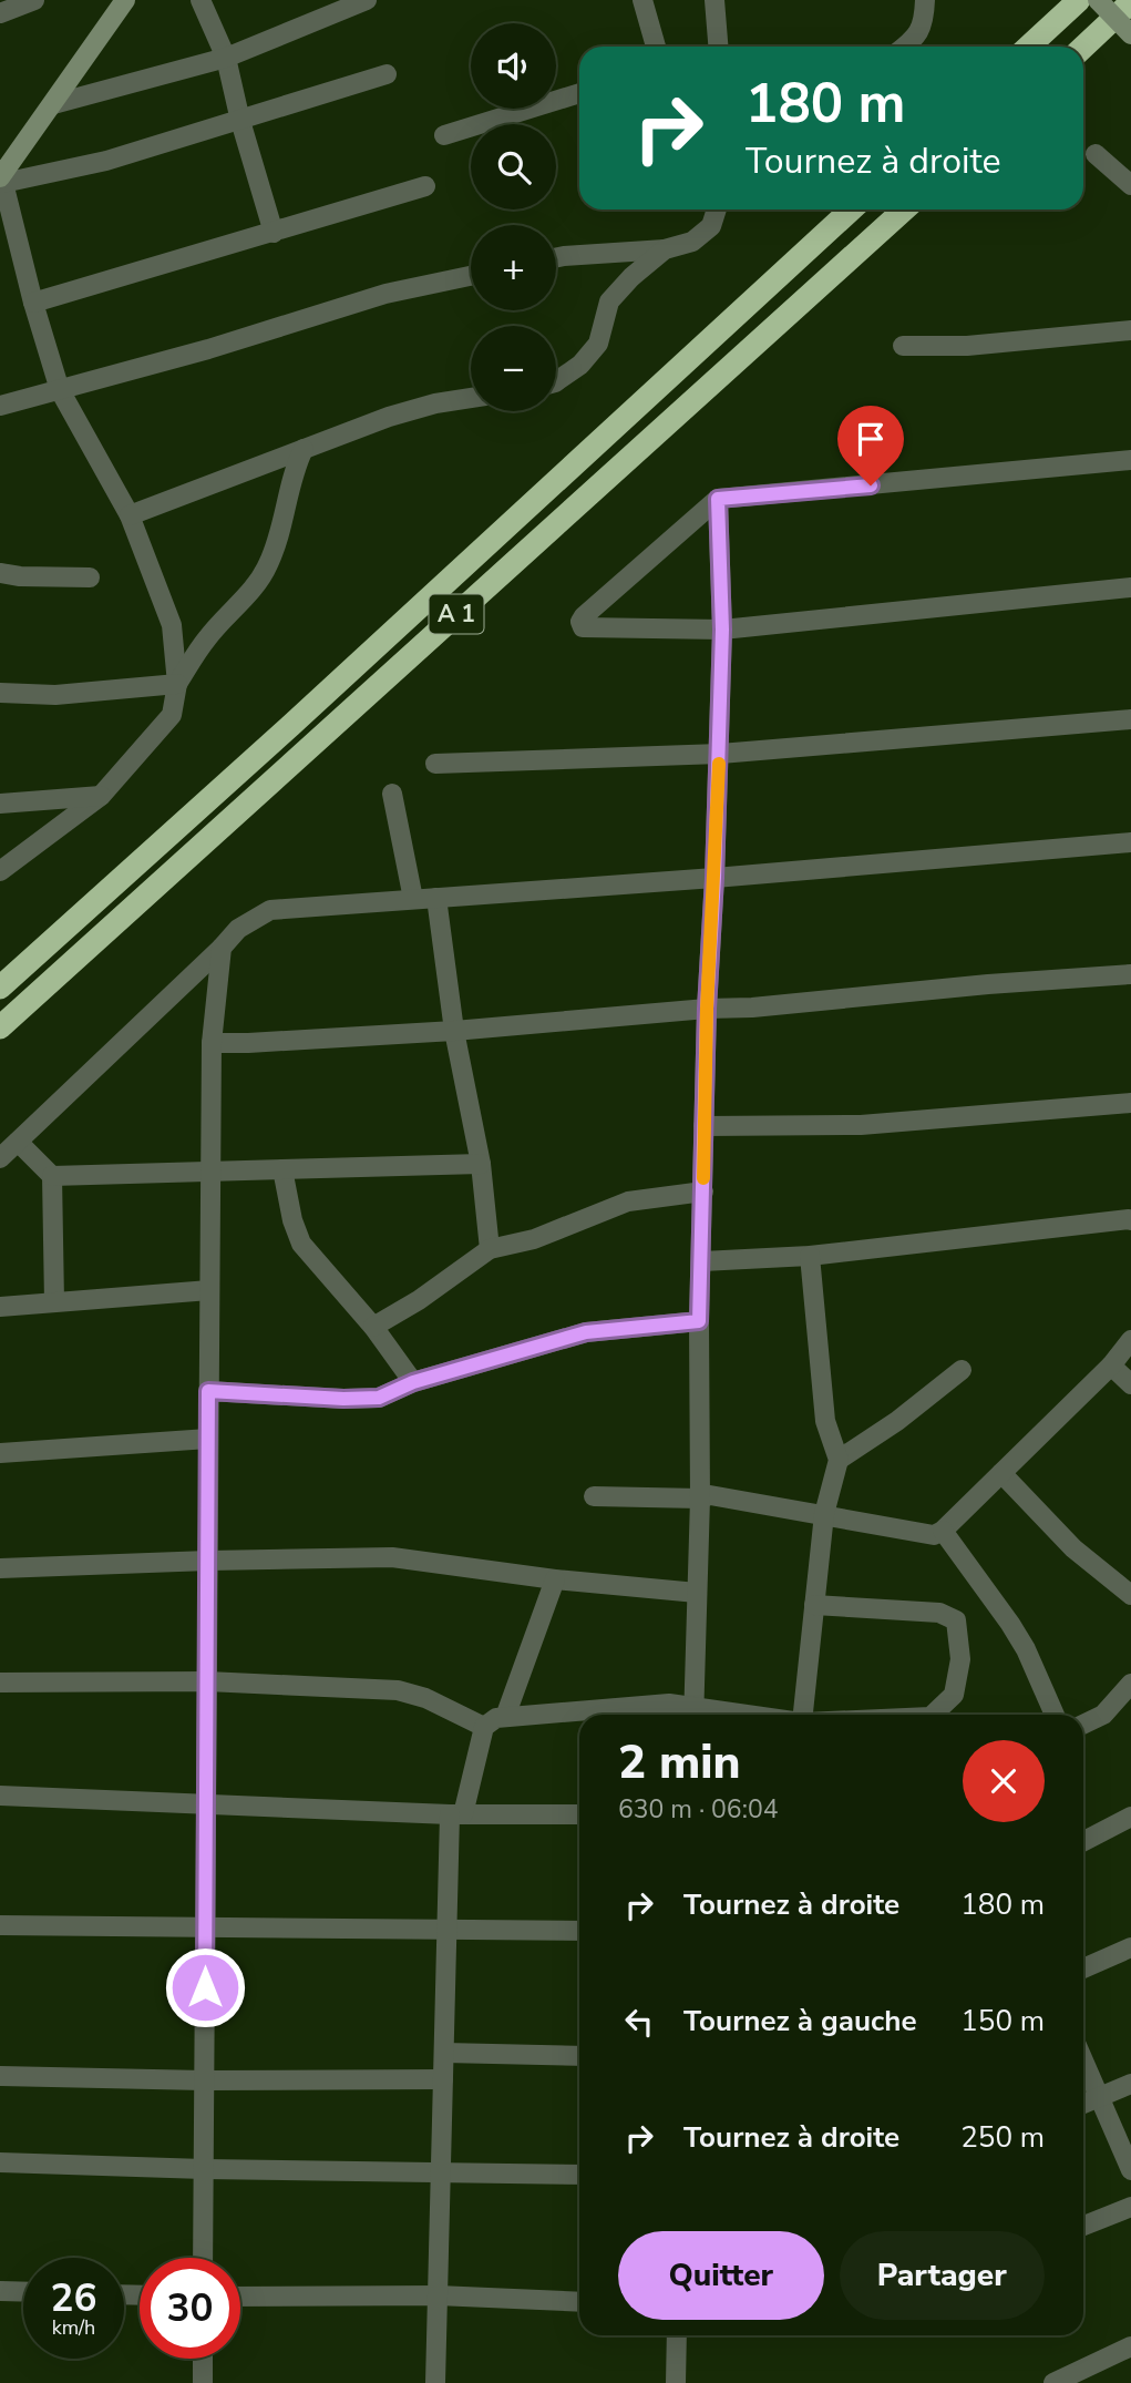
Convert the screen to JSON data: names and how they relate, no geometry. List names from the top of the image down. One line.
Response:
{"streets":{"highway":["A 1"]},"page":{"map_buttons":["+","−"],"turn":["180 m","Tournez à droite"],"heading":["2 min","630 m · 06:04"],"list":[{"name":"Tournez à droite","value":"180 m"},{"name":"Tournez à gauche","value":"150 m"},{"name":"Tournez à droite","value":"250 m"}],"buttons":["Quitter","Partager"],"speed":"26 km/h","limit":"30"}}
